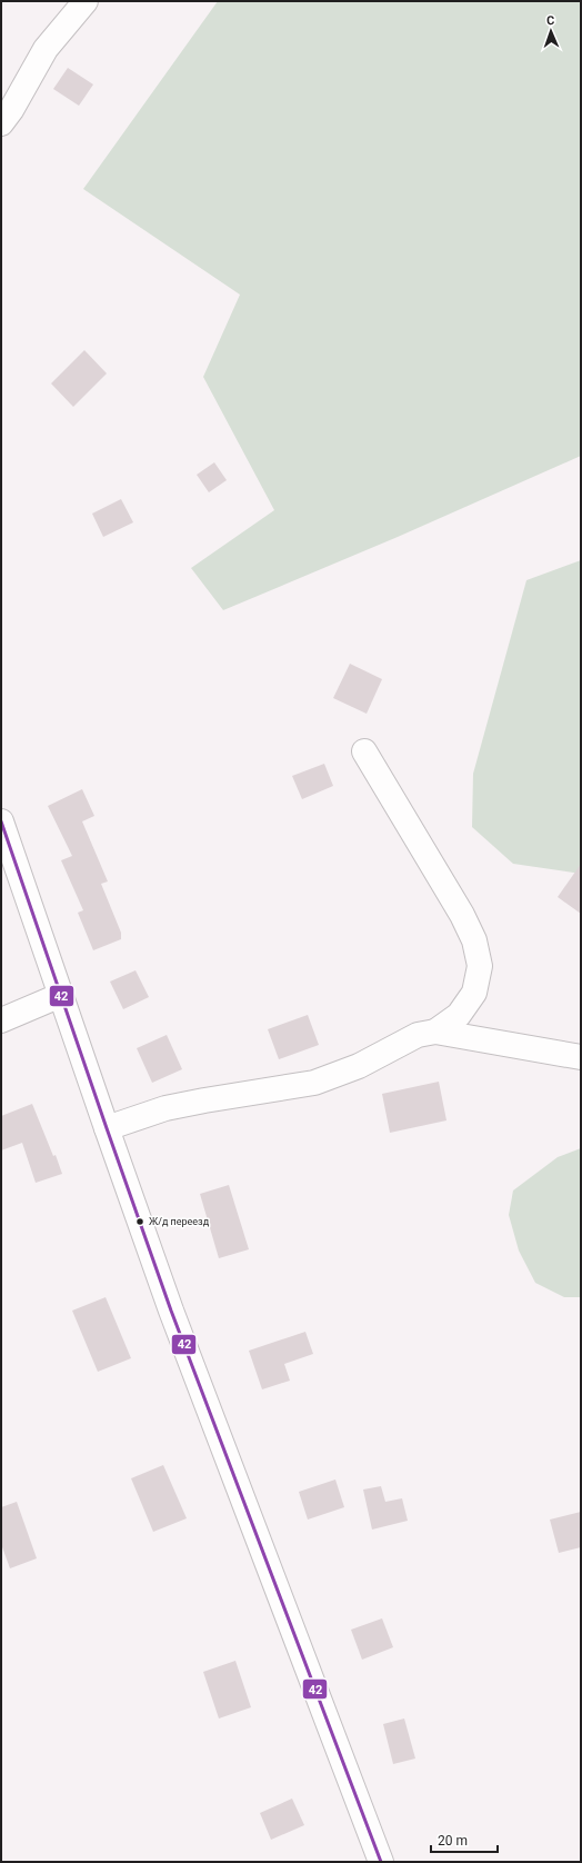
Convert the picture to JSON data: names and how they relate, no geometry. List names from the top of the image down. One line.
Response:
{"places":["Ж/д переезд"],"lines":["transit line 42"],"scale_bar":"20 m","north":"top"}
